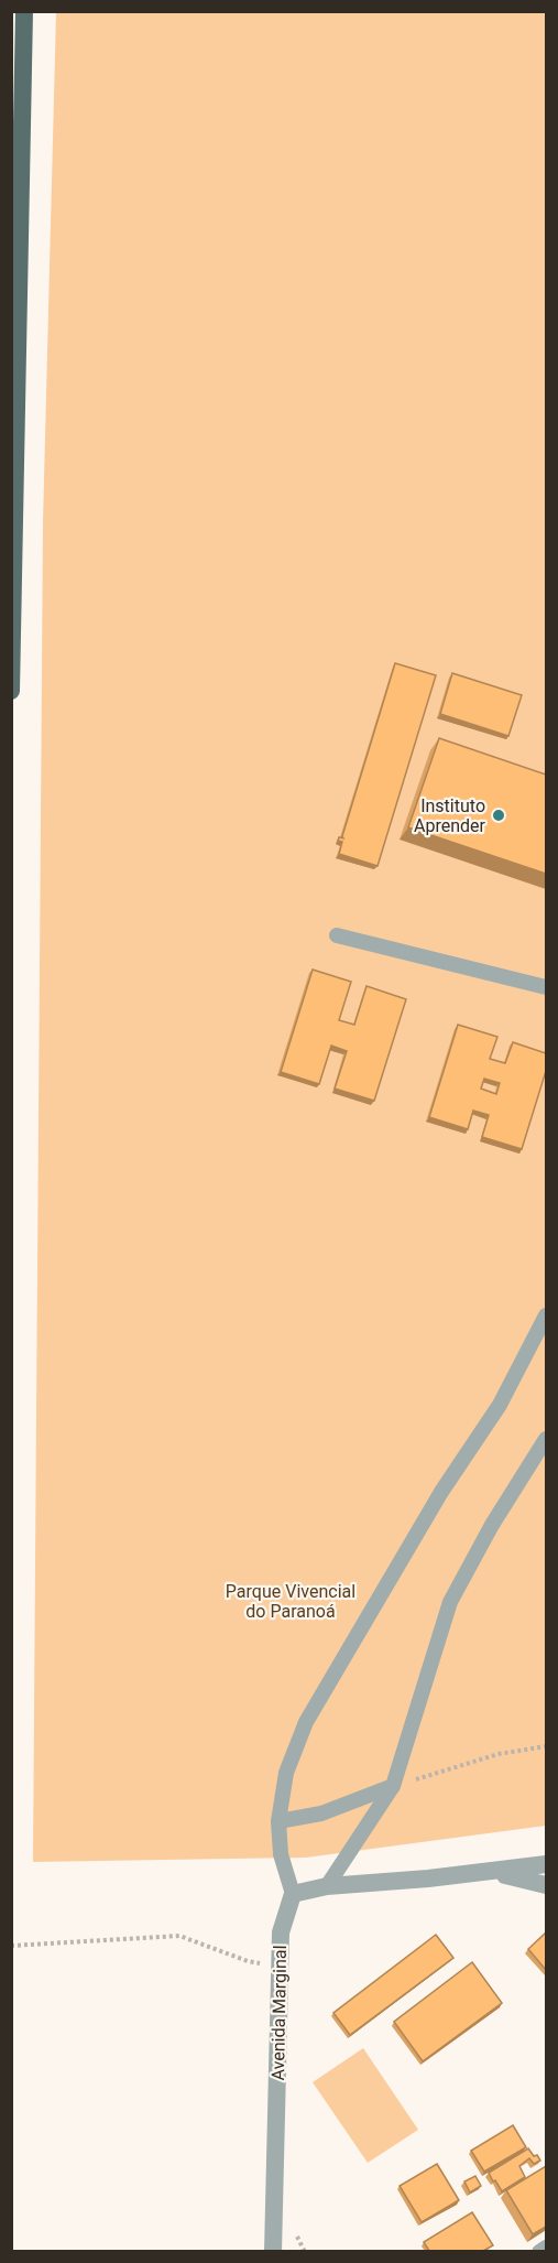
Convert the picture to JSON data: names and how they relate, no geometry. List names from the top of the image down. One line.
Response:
{"streets":{"street":["Avenida Marginal"]},"parks":["Parque Vivencial do Paranoá"],"places":["Instituto Aprender"]}
